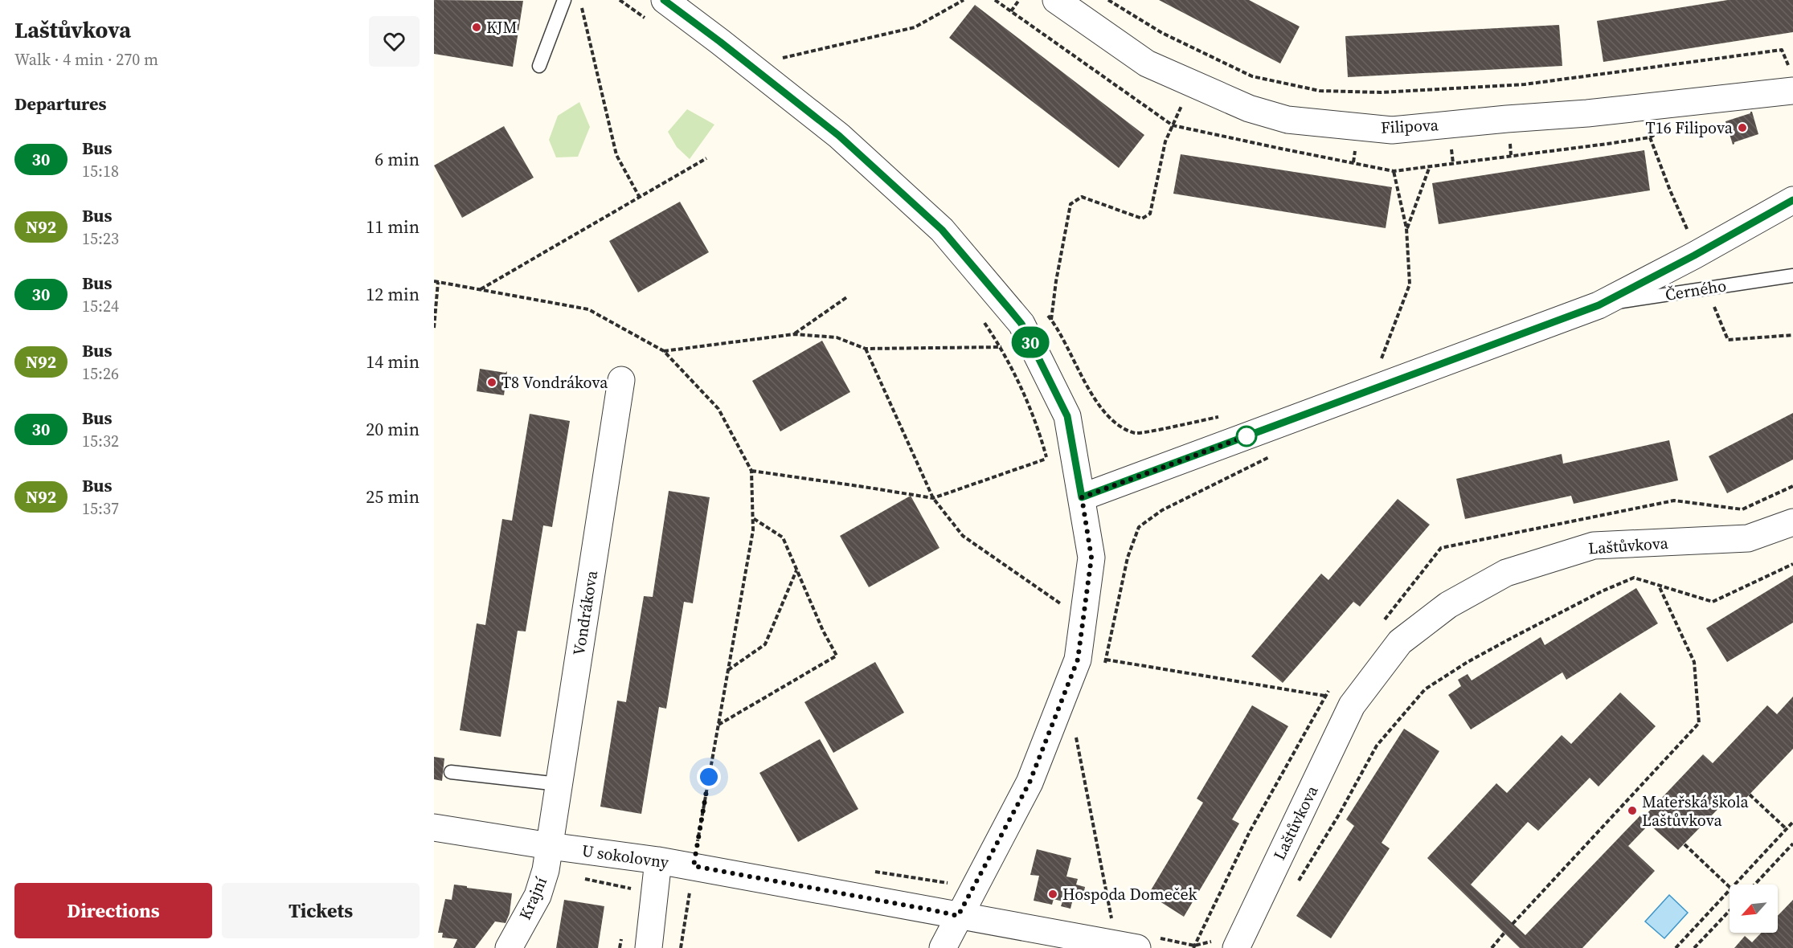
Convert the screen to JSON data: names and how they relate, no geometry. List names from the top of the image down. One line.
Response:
{"streets":{"street":["Filipova","Černého","Laštůvkova","Vondrákova","U sokolovny","Krajní"]},"crossings":[["Vondrákova","U sokolovny"],["Vondrákova","Krajní"],["U sokolovny","Krajní"]],"places":["KJM","T16 Filipova","T8 Vondrákova","Mateřská škola Laštůvkova","Hospoda Domeček"],"lines":["bus line 30"],"north":"bottom left","page":{"heading":[["Laštůvkova","Walk · 4 min · 270 m"],"Departures"],"on_map":"30","list":[{"mark":"30","name":"Bus","note":"15:18","value":"6 min"},{"mark":"N92","name":"Bus","note":"15:23","value":"11 min"},{"mark":"30","name":"Bus","note":"15:24","value":"12 min"},{"mark":"N92","name":"Bus","note":"15:26","value":"14 min"},{"mark":"30","name":"Bus","note":"15:32","value":"20 min"},{"mark":"N92","name":"Bus","note":"15:37","value":"25 min"}],"buttons":["Directions","Tickets"]}}
